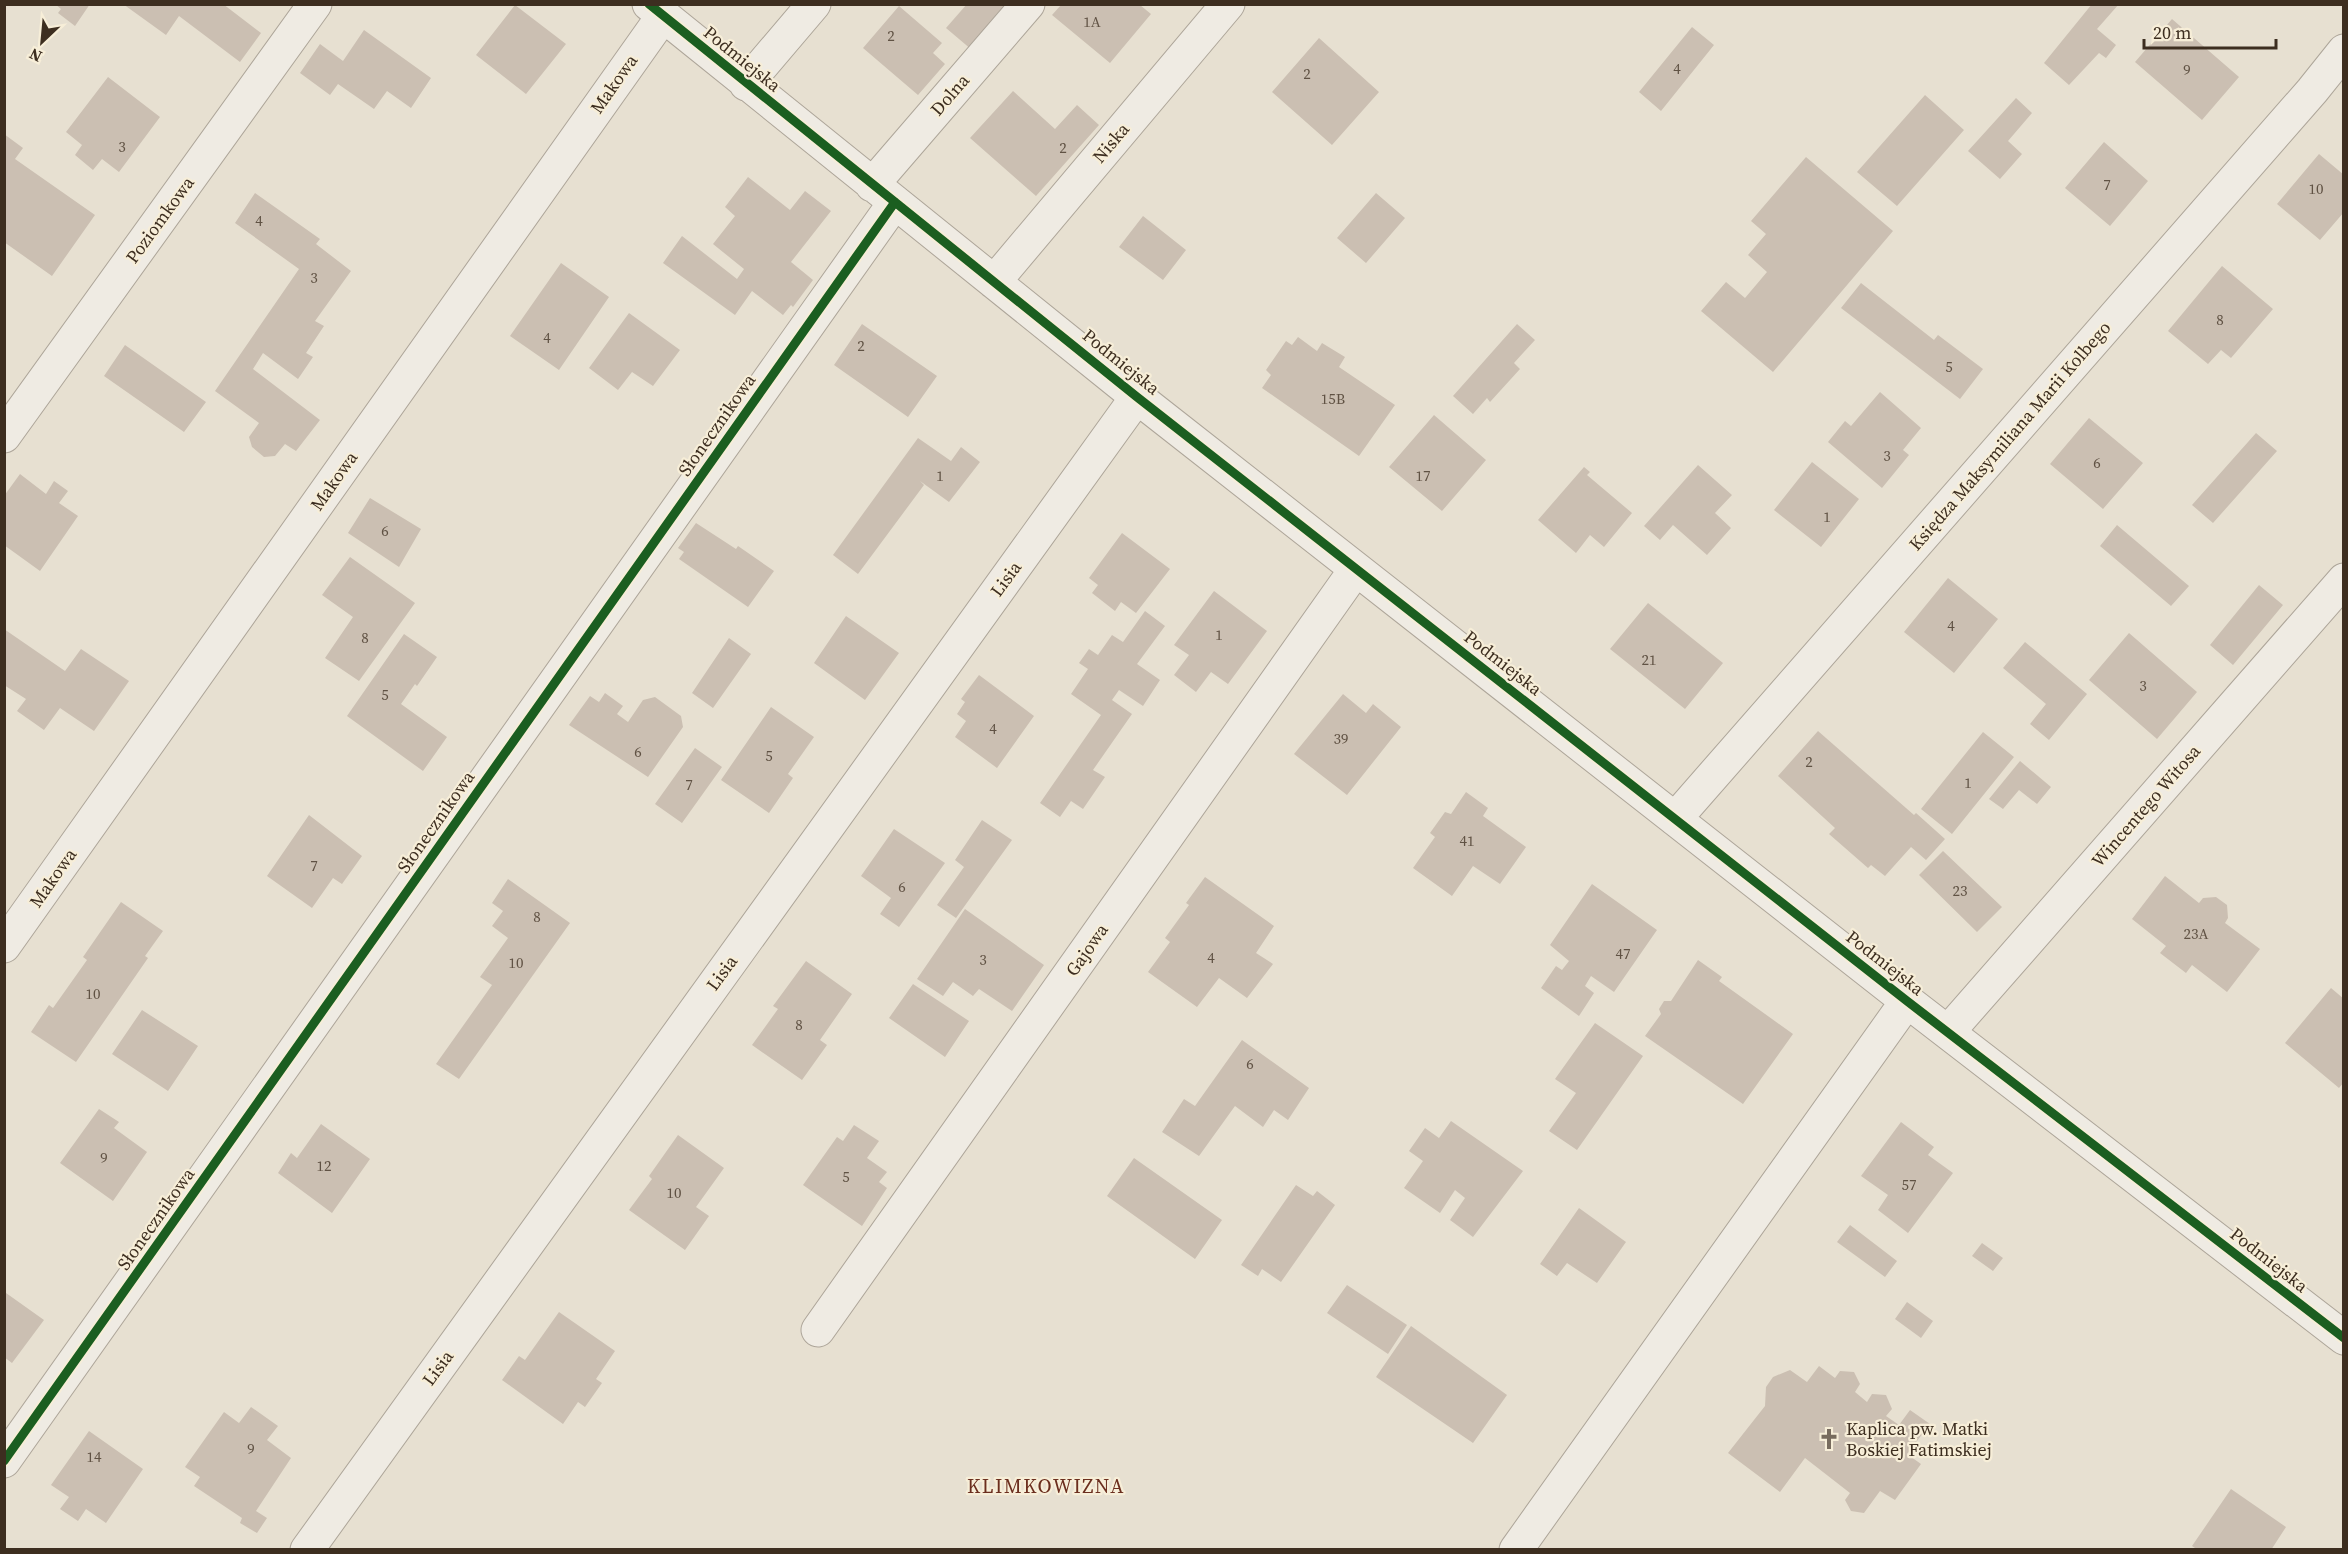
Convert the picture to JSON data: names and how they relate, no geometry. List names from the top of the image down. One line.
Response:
{"streets":{"street":["Podmiejska","Makowa","Dolna","Niska","Poziomkowa","Słonecznikowa","Księdza Maksymiliana Marii Kolbego","Lisia","Wincentego Witosa","Gajowa"]},"crossings":[["Podmiejska","Makowa"],["Podmiejska","Dolna"],["Podmiejska","Niska"],["Podmiejska","Słonecznikowa"],["Podmiejska","Księdza Maksymiliana Marii Kolbego"],["Podmiejska","Lisia"],["Podmiejska","Wincentego Witosa"],["Podmiejska","Gajowa"],["Dolna","Słonecznikowa"]],"districts":["KLIMKOWIZNA"],"places":{"church":["Kaplica pw. Matki Boskiej Fatimskiej"]},"house_numbers":["1A","2","4","9","2","3","2","7","10","4","3","8","4","2","5","15B","3","6","1","17","1","6","4","1","8","21","3","5","4","39","6","5","2","1","7","41","7","6","23","8","23A","47","4","3","10","10","8","6","9","12","5","57","10","9","14"],"scale_bar":"20 m","north":"bottom left"}
